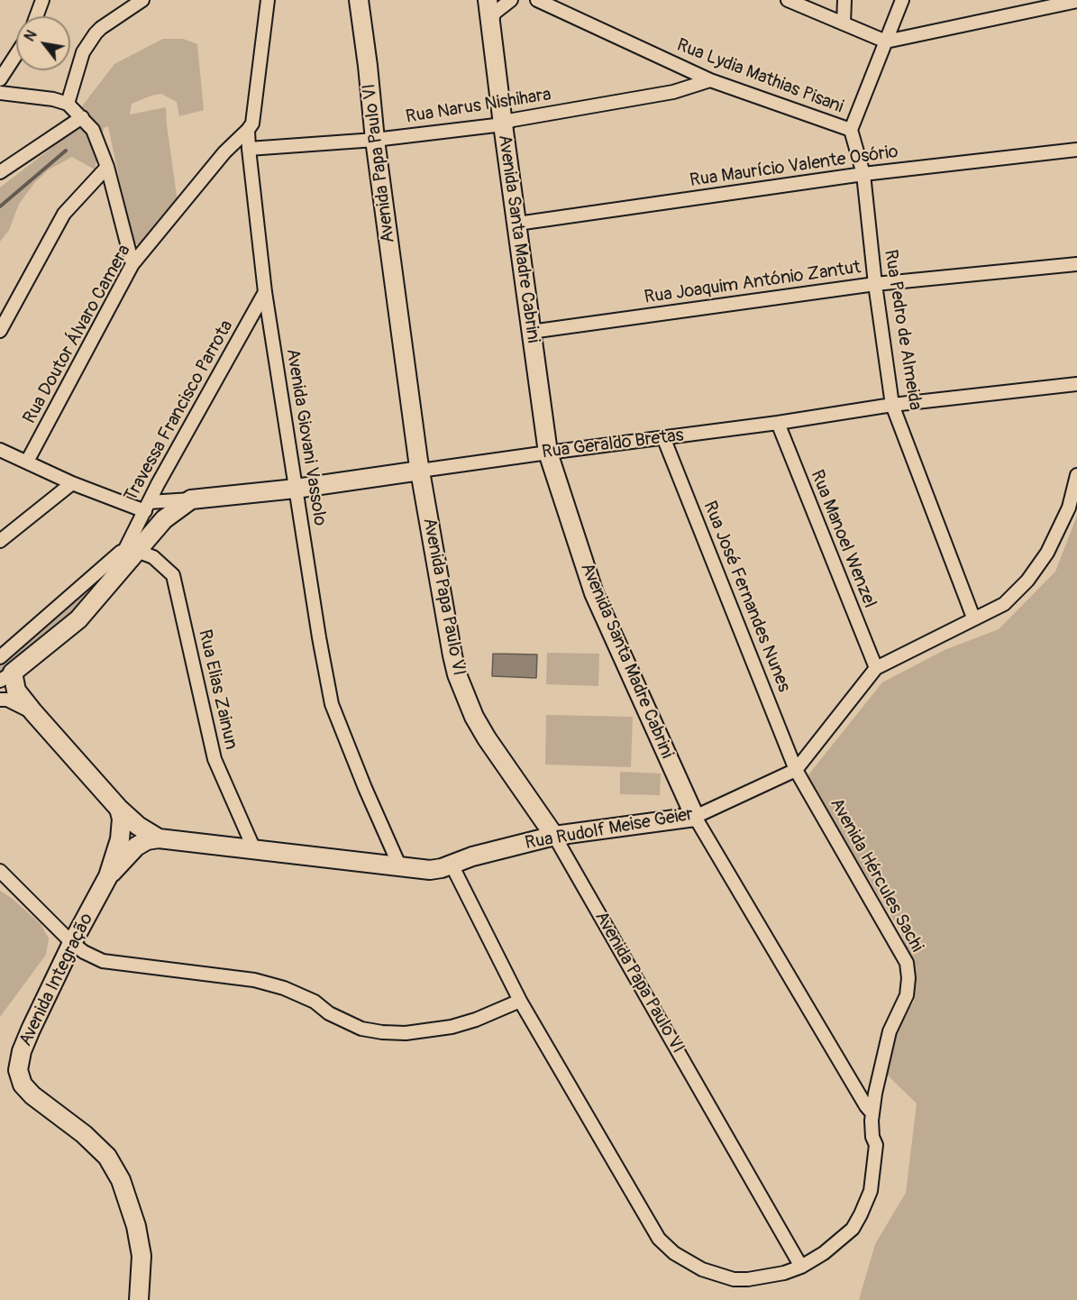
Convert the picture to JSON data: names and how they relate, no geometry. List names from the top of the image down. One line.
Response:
{"streets":{"main road":["Avenida Papa Paulo VI","Avenida Santa Madre Cabrini","Rua Geraldo Bretas","Rua Rudolf Meise Geier","Avenida Integração"],"street":["Rua Lydia Mathias Pisani","Rua Narus Nishihara","Rua Maurício Valente Osório","Rua Joaquim António Zantut","Rua Pedro de Almeida","Rua Doutor Álvaro Camera","Travessa Francisco Parrota","Avenida Giovani Vassolo","Rua Manoel Wenzel","Rua José Fernandes Nunes","Rua Elias Zainun","Avenida Hércules Sachi"]},"crossings":[["Rua Lydia Mathias Pisani","Rua Narus Nishihara"],["Rua Lydia Mathias Pisani","Rua Pedro de Almeida"],["Rua Narus Nishihara","Avenida Papa Paulo VI"],["Rua Narus Nishihara","Avenida Santa Madre Cabrini"],["Rua Narus Nishihara","Avenida Giovani Vassolo"],["Avenida Papa Paulo VI","Rua Geraldo Bretas"],["Avenida Papa Paulo VI","Rua Rudolf Meise Geier"],["Avenida Papa Paulo VI","Avenida Hércules Sachi"],["Rua Maurício Valente Osório","Avenida Santa Madre Cabrini"],["Rua Maurício Valente Osório","Rua Pedro de Almeida"],["Avenida Santa Madre Cabrini","Rua Joaquim António Zantut"],["Avenida Santa Madre Cabrini","Rua Geraldo Bretas"],["Avenida Santa Madre Cabrini","Rua Rudolf Meise Geier"],["Avenida Santa Madre Cabrini","Avenida Hércules Sachi"],["Rua Joaquim António Zantut","Rua Pedro de Almeida"],["Rua Pedro de Almeida","Rua Geraldo Bretas"],["Rua Doutor Álvaro Camera","Avenida Giovani Vassolo"],["Rua Doutor Álvaro Camera","Rua Geraldo Bretas"],["Travessa Francisco Parrota","Avenida Giovani Vassolo"],["Travessa Francisco Parrota","Rua Geraldo Bretas"],["Travessa Francisco Parrota","Rua Elias Zainun"],["Avenida Giovani Vassolo","Rua Geraldo Bretas"],["Avenida Giovani Vassolo","Rua Rudolf Meise Geier"],["Rua Geraldo Bretas","Rua Manoel Wenzel"],["Rua Geraldo Bretas","Rua José Fernandes Nunes"],["Rua José Fernandes Nunes","Rua Rudolf Meise Geier"],["Rua José Fernandes Nunes","Avenida Hércules Sachi"],["Rua Elias Zainun","Rua Rudolf Meise Geier"],["Rua Rudolf Meise Geier","Avenida Hércules Sachi"],["Rua Rudolf Meise Geier","Avenida Integração"]],"north":"top left"}
